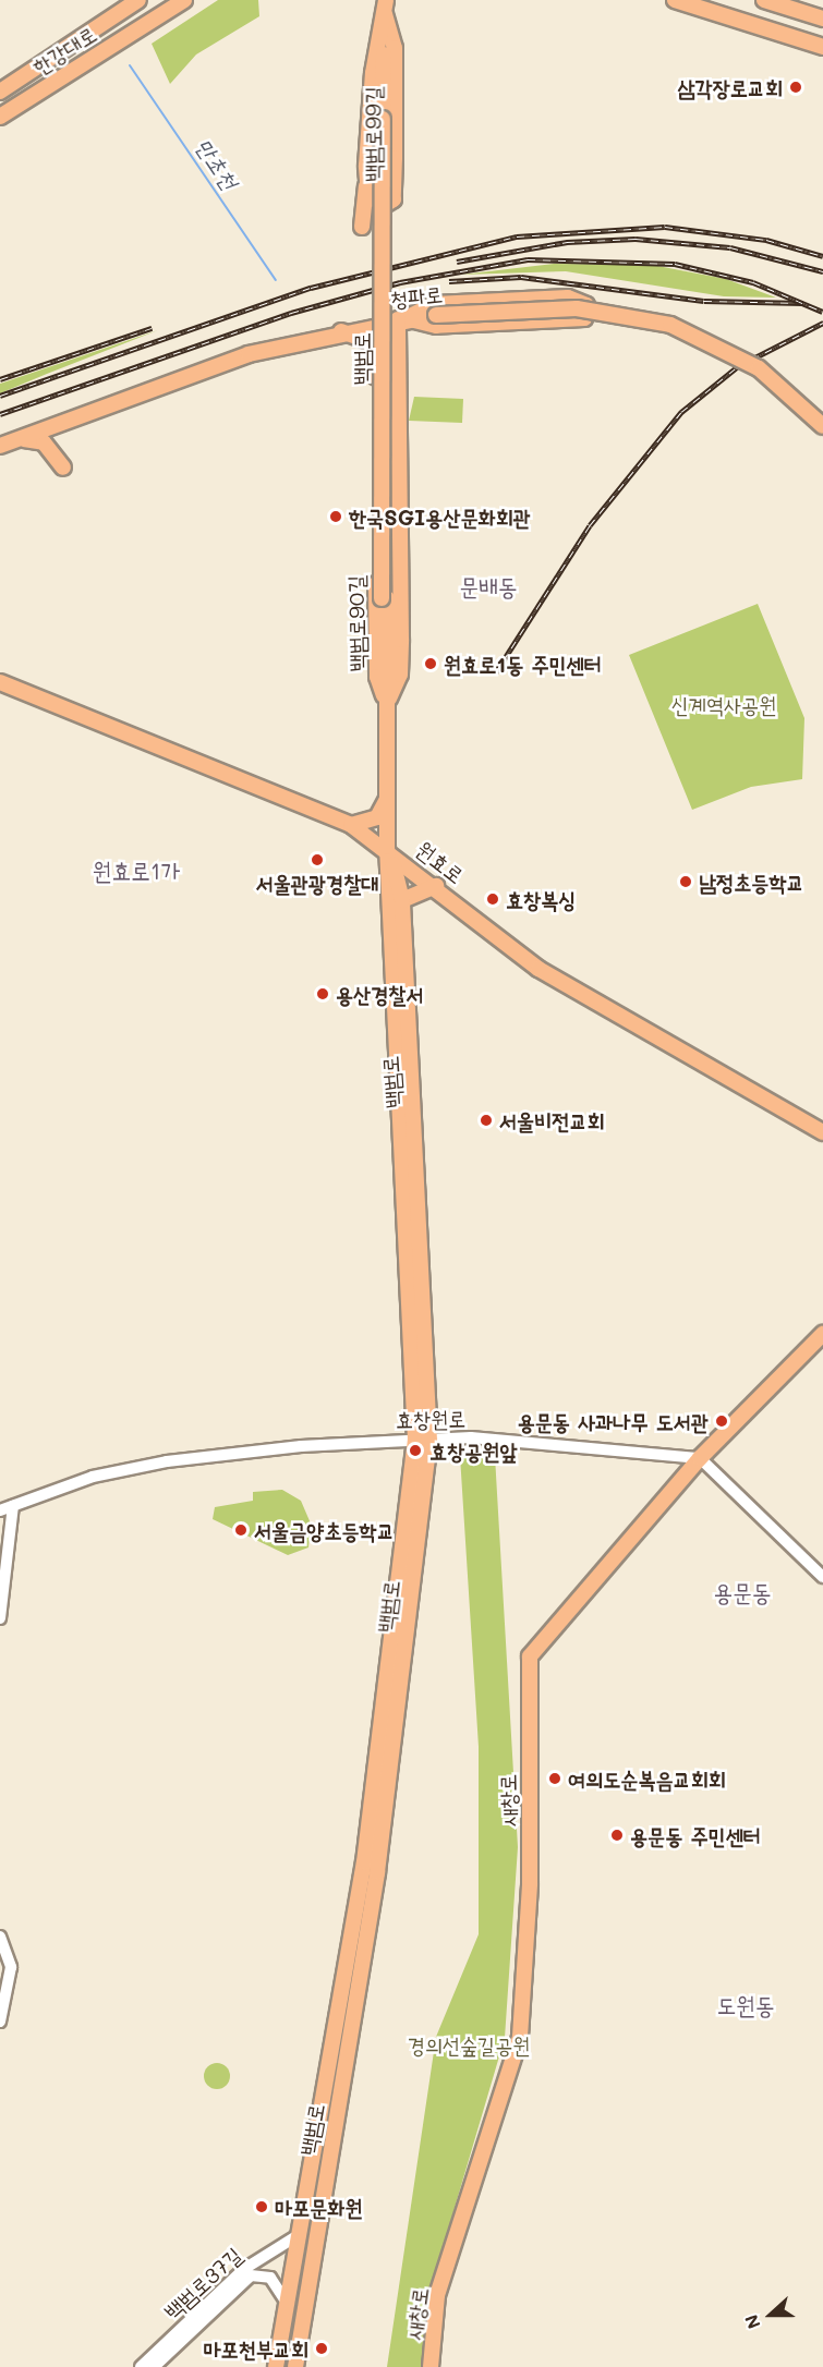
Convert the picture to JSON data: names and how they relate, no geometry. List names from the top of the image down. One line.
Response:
{"streets":{"main road":["한강대로","백범로99길","청파로","백범로","백범로90길","원효로","새창로"],"street":["효창원로","백범로37길"]},"crossings":[["백범로99길","백범로"],["청파로","백범로90길"],["백범로","백범로90길"],["백범로","원효로"],["백범로","효창원로"],["백범로","백범로37길"],["효창원로","새창로"]],"districts":["문배동","원효로1가","용문동","도원동"],"water":["만초천"],"parks":["신계역사공원","경의선숲길공원"],"places":["삼각장로교회","한국SGI용산문화회관","원효로1동 주민센터","서울관광경찰대","남정초등학교","효창복싱","용산경찰서","서울비전교회","용문동 사과나무 도서관","효창공원앞","서울금양초등학교","여의도순복음교회회","용문동 주민센터","마포문화원","마포천부교회"],"north":"left"}
